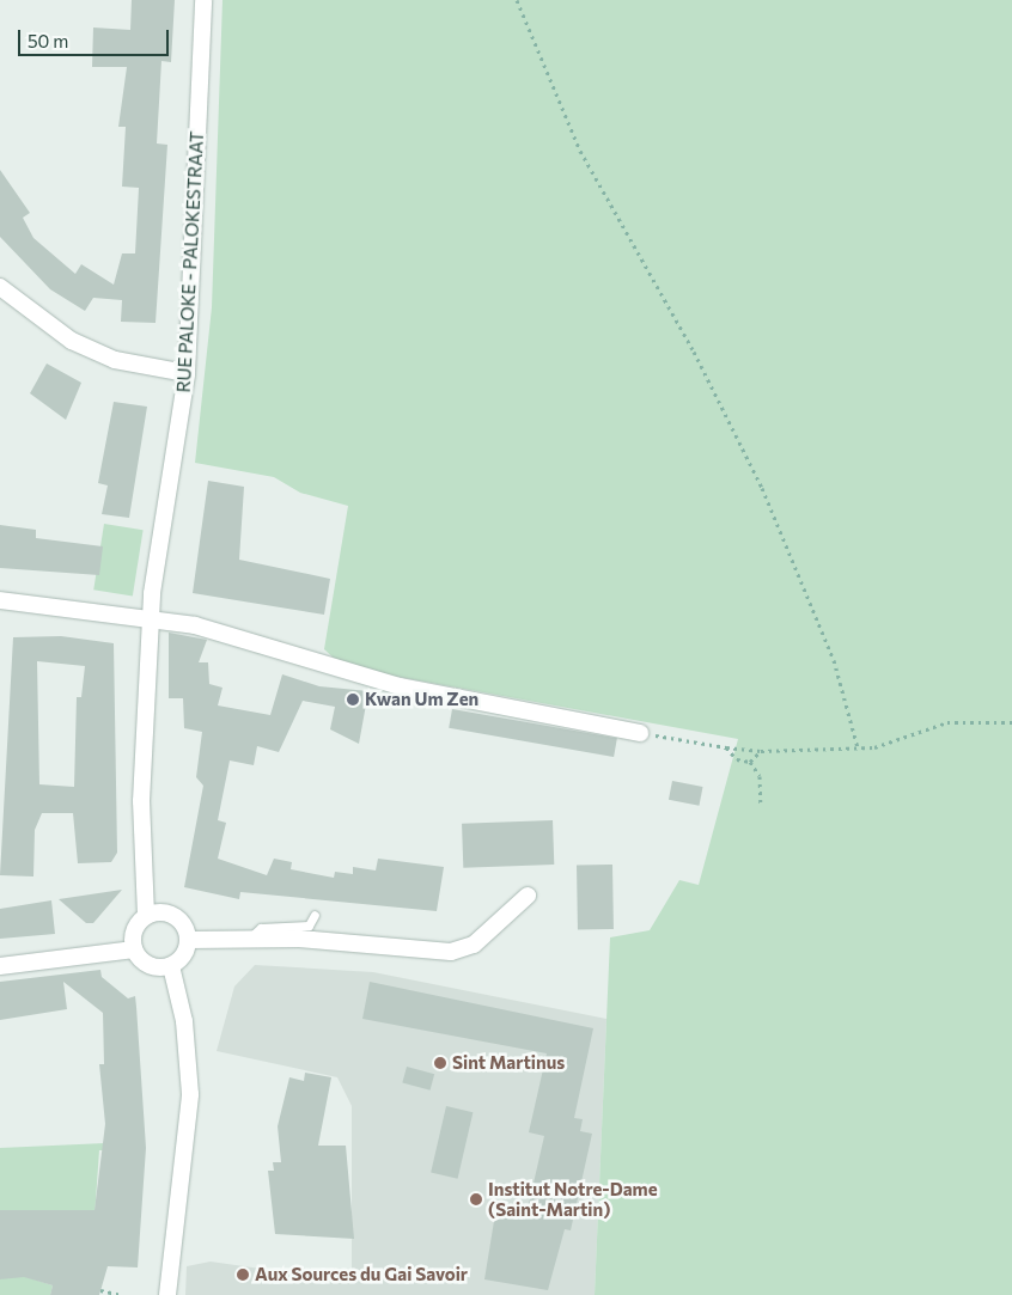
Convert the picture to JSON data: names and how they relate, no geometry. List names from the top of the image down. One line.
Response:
{"streets":{"street":["RUE PALOKE - PALOKESTRAAT"]},"places":["Kwan Um Zen","Sint Martinus","Institut Notre-Dame (Saint-Martin)","Aux Sources du Gai Savoir"],"scale_bar":"50 m"}
